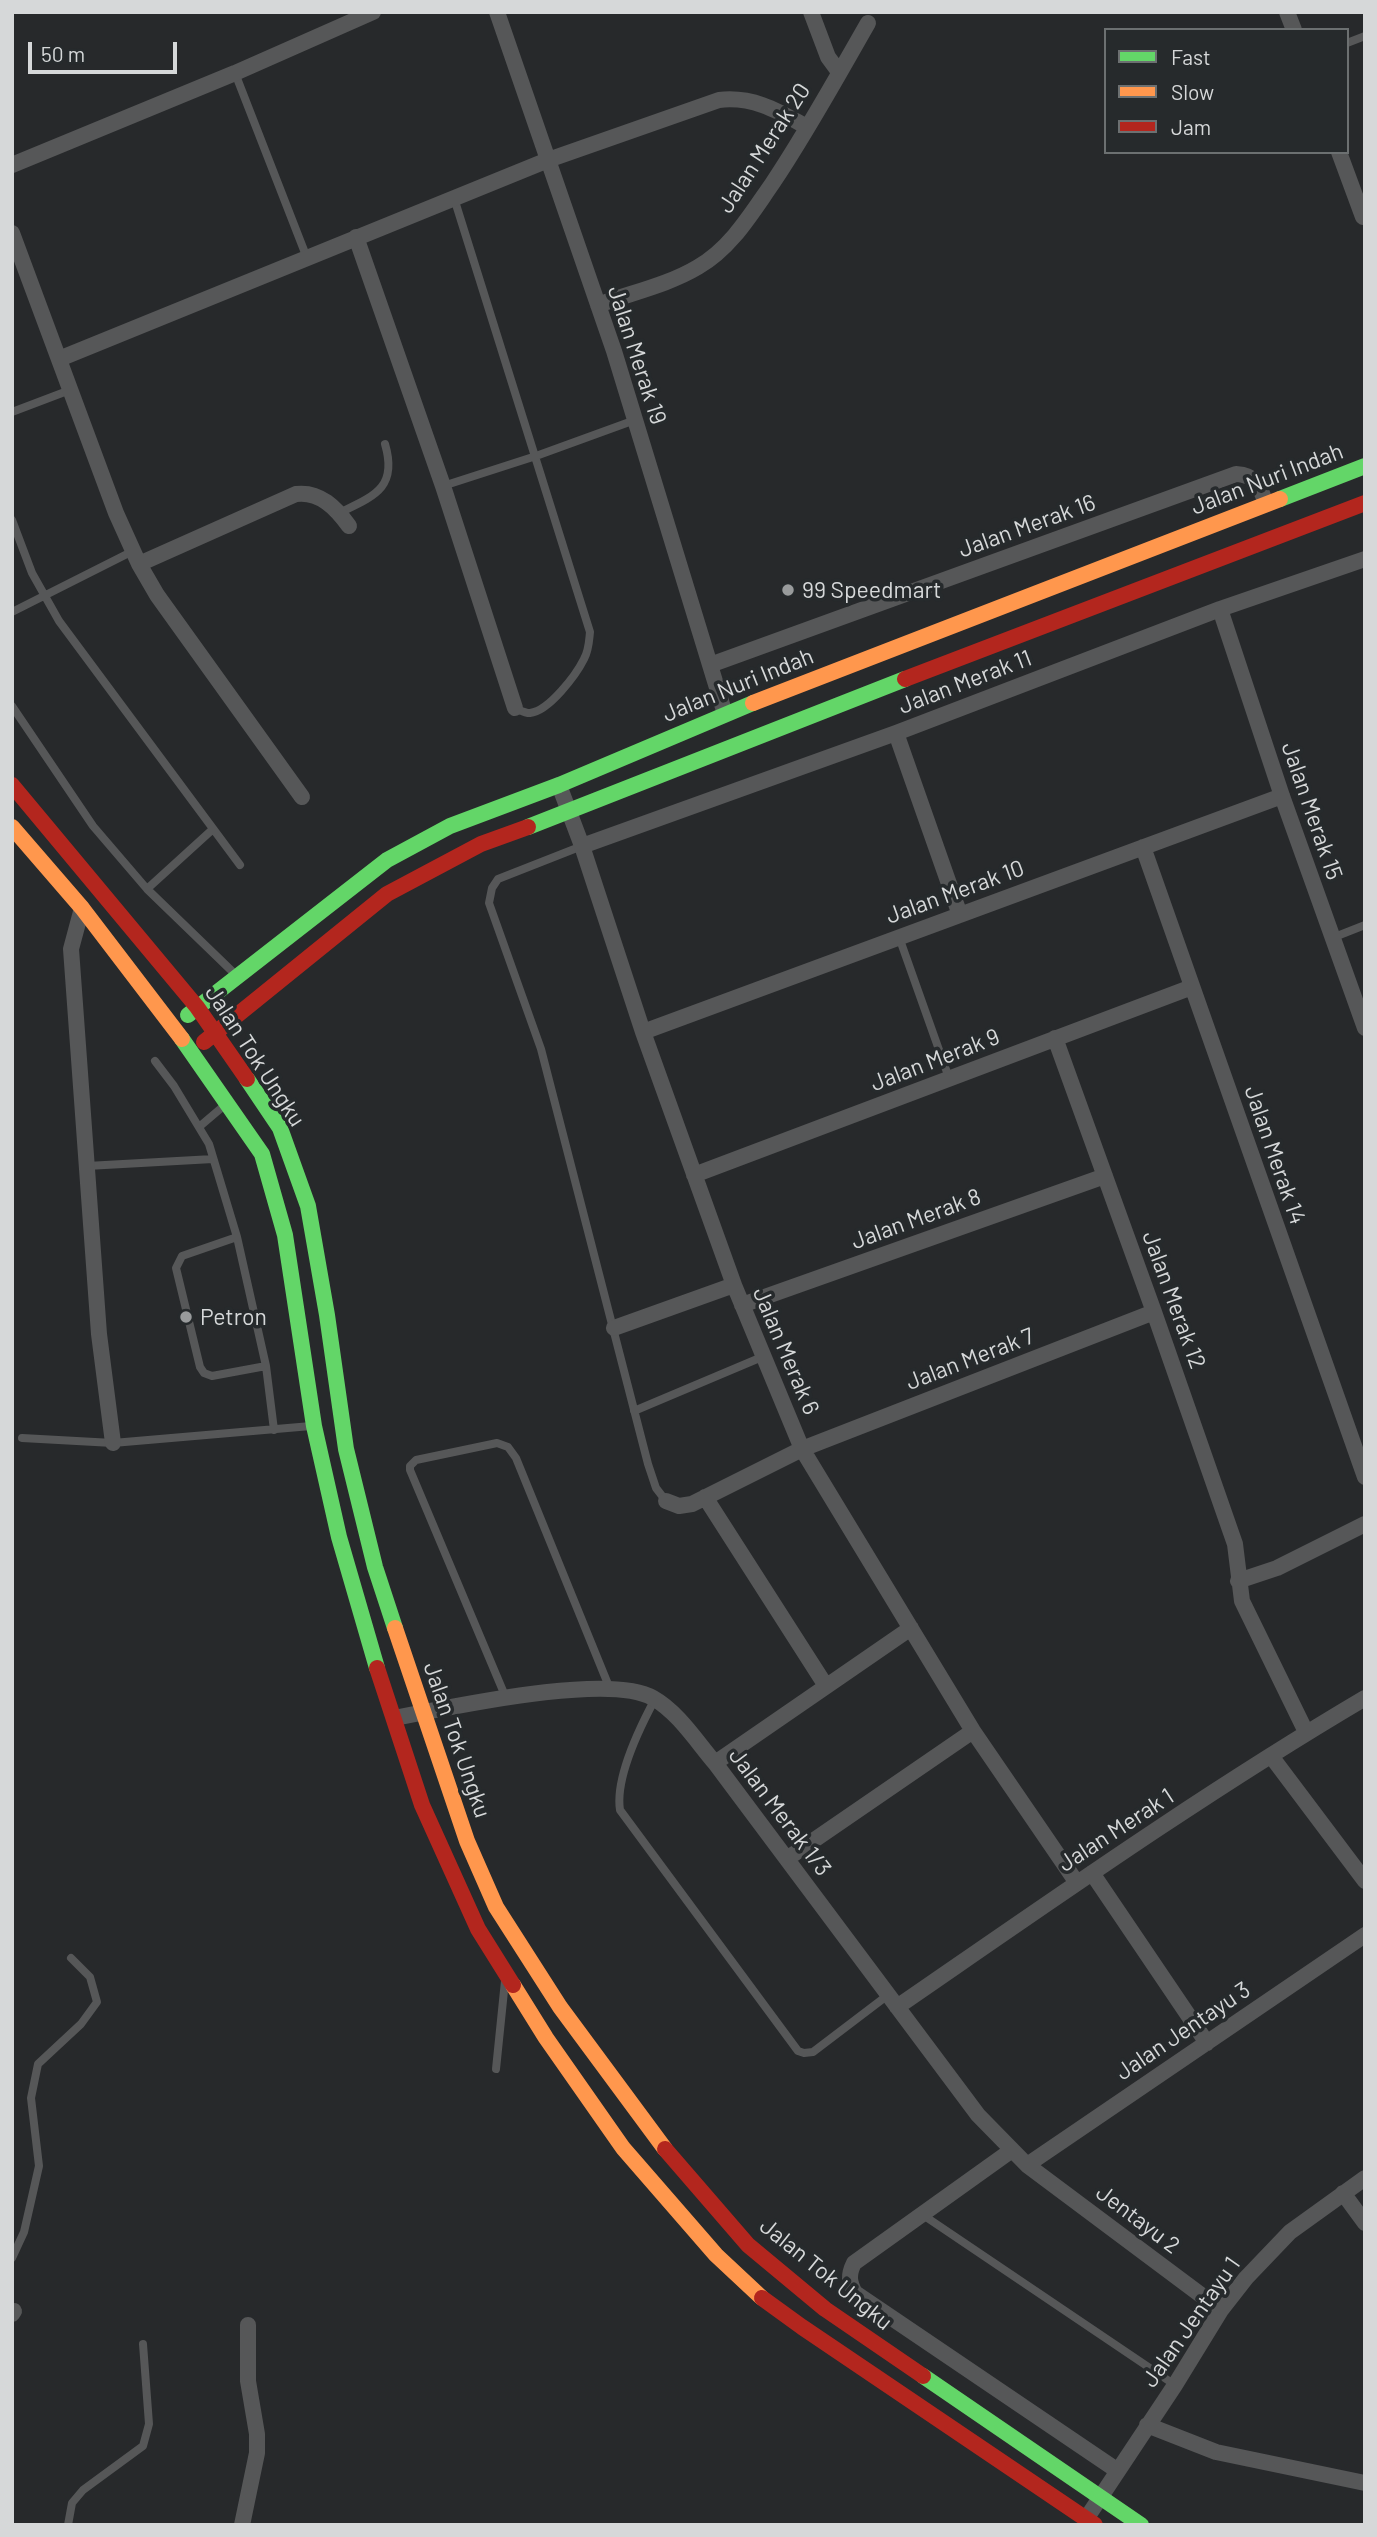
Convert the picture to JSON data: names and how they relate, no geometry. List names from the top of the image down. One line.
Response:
{"streets":{"main road":["Jalan Nuri Indah","Jalan Tok Ungku"],"street":["Jalan Merak 20","Jalan Merak 19","Jalan Merak 16","Jalan Merak 11","Jalan Merak 15","Jalan Merak 10","Jalan Merak 9","Jalan Merak 14","Jalan Merak 8","Jalan Merak 12","Jalan Merak 6","Jalan Merak 7","Jalan Merak 1/3","Jalan Merak 1","Jalan Jentayu 3","Jentayu 2","Jalan Jentayu 1"]},"crossings":[["Jalan Merak 20","Jalan Merak 19"],["Jalan Merak 19","Jalan Nuri Indah"],["Jalan Merak 19","Jalan Merak 16"],["Jalan Nuri Indah","Jalan Merak 16"],["Jalan Nuri Indah","Jalan Tok Ungku"],["Jalan Nuri Indah","Jalan Merak 6"],["Jalan Merak 11","Jalan Merak 15"],["Jalan Merak 11","Jalan Merak 6"],["Jalan Merak 15","Jalan Merak 10"],["Jalan Merak 10","Jalan Merak 14"],["Jalan Merak 10","Jalan Merak 6"],["Jalan Tok Ungku","Jalan Merak 1/3"],["Jalan Tok Ungku","Jalan Jentayu 1"],["Jalan Merak 9","Jalan Merak 14"],["Jalan Merak 9","Jalan Merak 12"],["Jalan Merak 9","Jalan Merak 6"],["Jalan Merak 8","Jalan Merak 12"],["Jalan Merak 8","Jalan Merak 6"],["Jalan Merak 12","Jalan Merak 7"],["Jalan Merak 12","Jalan Merak 1"],["Jalan Merak 6","Jalan Merak 7"],["Jalan Merak 6","Jalan Merak 1"],["Jalan Merak 1/3","Jalan Merak 1"],["Jalan Merak 1/3","Jalan Jentayu 3"],["Jalan Merak 1/3","Jentayu 2"],["Jalan Jentayu 3","Jentayu 2"],["Jentayu 2","Jalan Jentayu 1"]],"places":["99 Speedmart","Petron"],"legend":["Fast","Slow","Jam"],"scale_bar":"50 m"}
